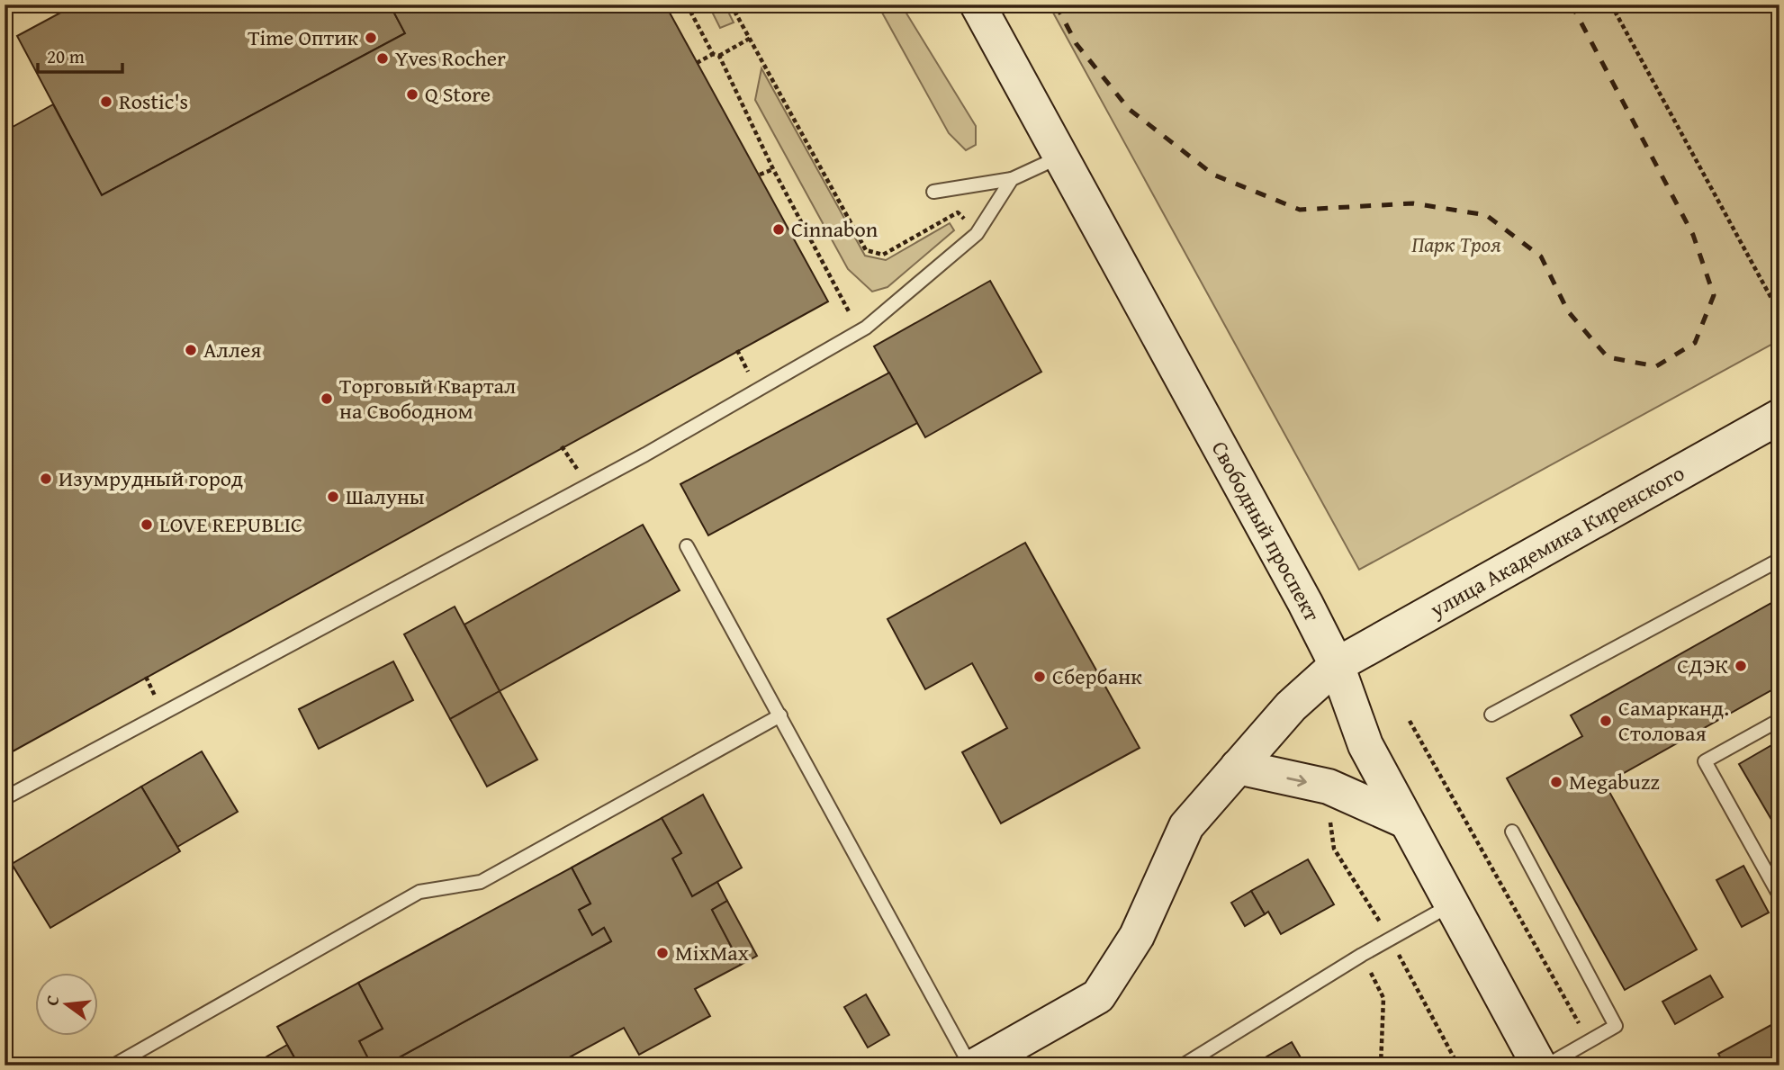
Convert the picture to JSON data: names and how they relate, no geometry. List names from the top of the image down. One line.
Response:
{"streets":{"main road":["Свободный проспект","улица Академика Киренского"]},"crossings":[["Свободный проспект","улица Академика Киренского"]],"parks":["Парк Троя"],"places":["Time Оптик","Yves Rocher","Q Store","Rostic's","Cinnabon","Аллея","Торговый Квартал на Свободном","Изумрудный город","Шалуны","LOVE REPUBLIC","СДЭК","Сбербанк","Самарканд. Столовая","Megabuzz","MixMax"],"scale_bar":"20 m","north":"left"}
